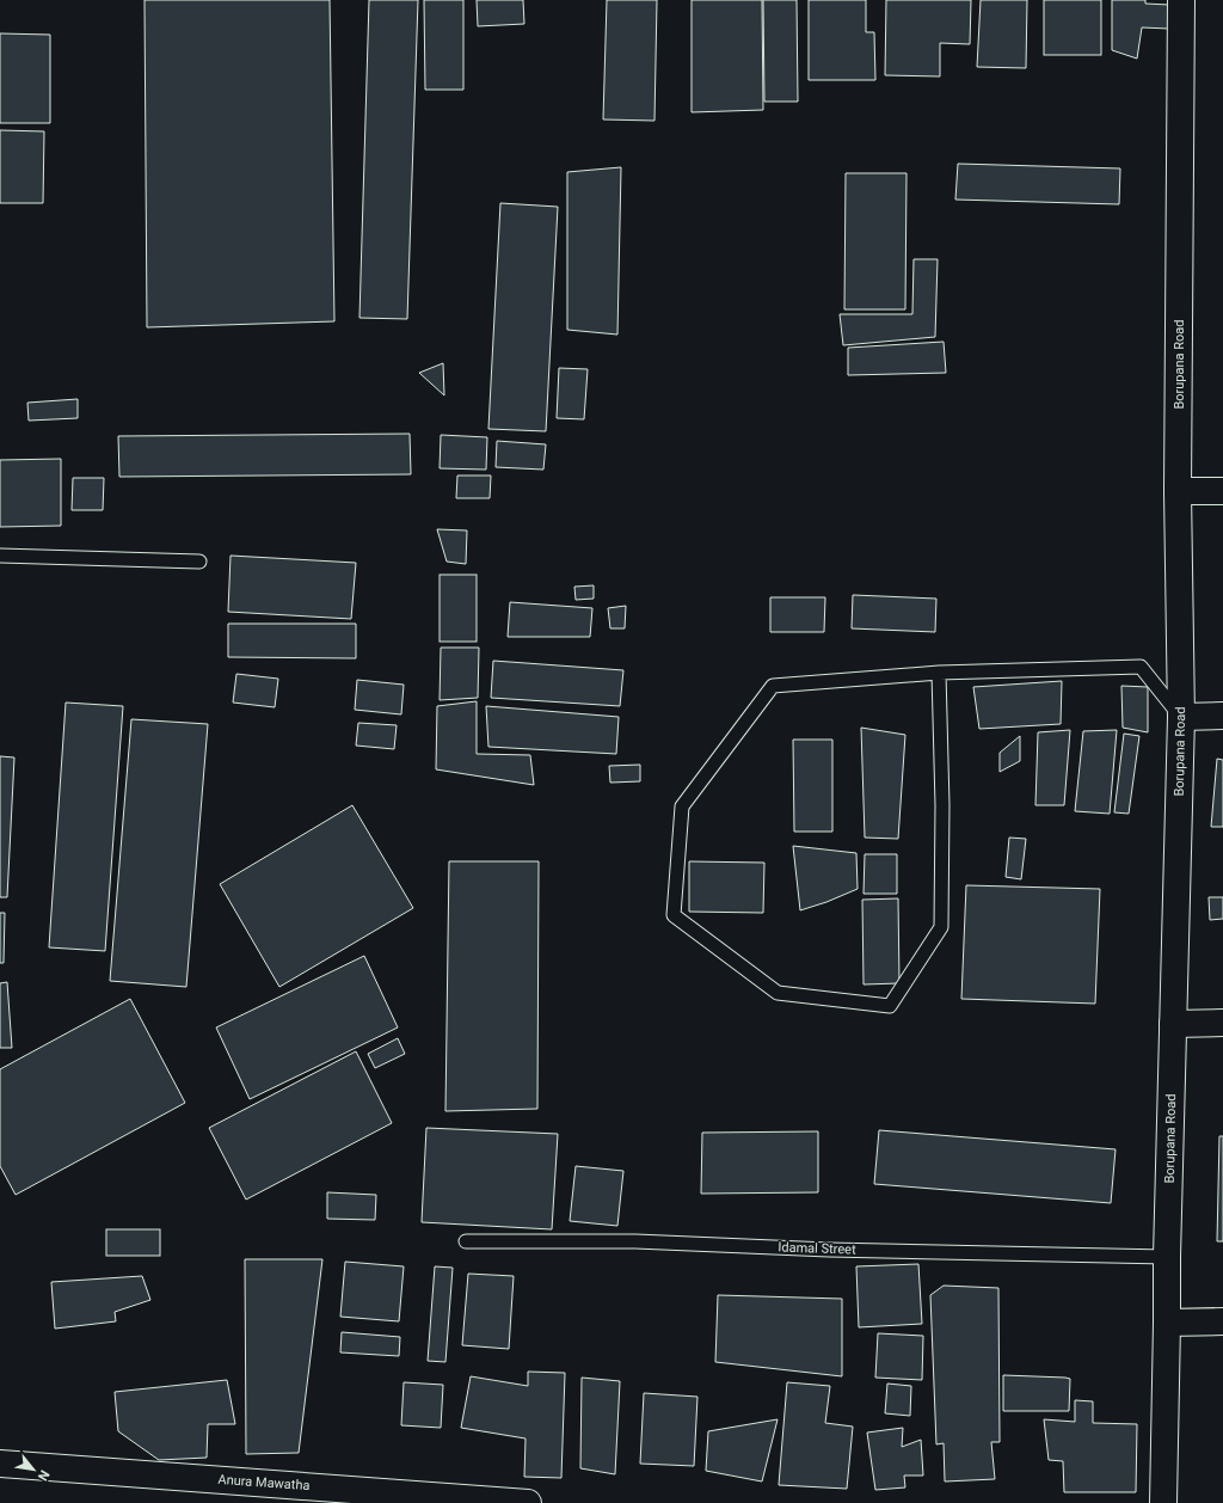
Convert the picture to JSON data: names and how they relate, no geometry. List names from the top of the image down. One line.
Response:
{"streets":{"main road":["Borupana Road","Anura Mawatha"],"lane":["Idamal Street"]},"crossings":[["Borupana Road","Idamal Street"]],"north":"bottom right"}
